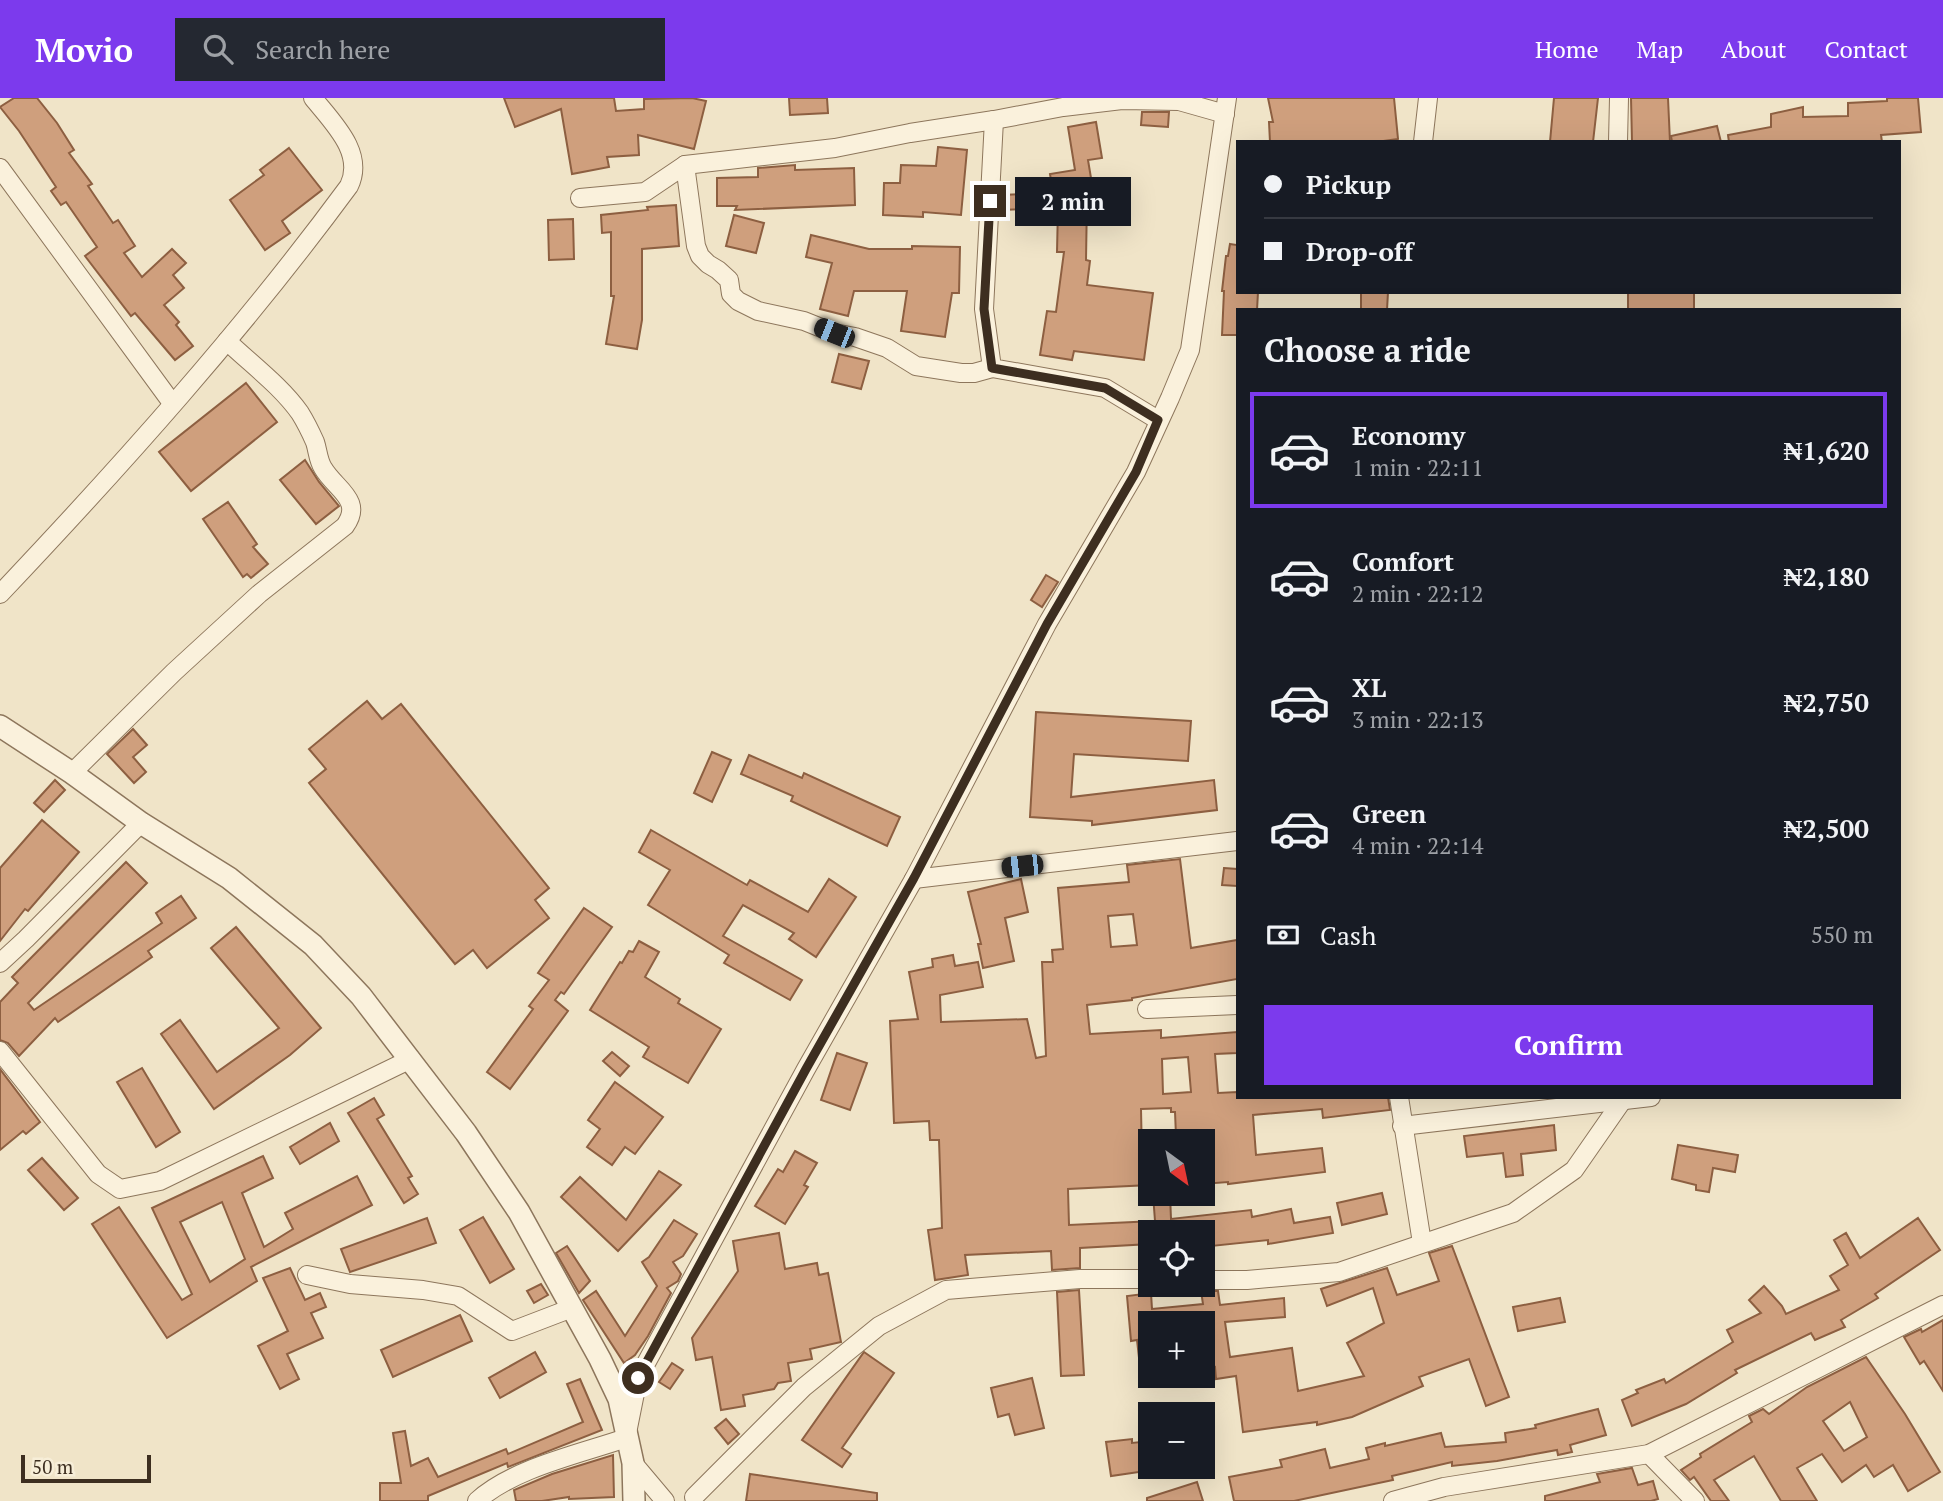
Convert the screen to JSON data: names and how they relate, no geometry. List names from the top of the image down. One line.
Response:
{"scale_bar":"50 m","north":"bottom right","page":{"header":"Movio","search":"Search here","nav":["Home","Map","About","Contact"],"banner":["Pickup","Drop-off"],"bubble":"2 min","heading":"Choose a ride","list":[{"name":"Economy","note":"1 min · 22:11","value":"₦1,620"},{"name":"Comfort","note":"2 min · 22:12","value":"₦2,180"},{"name":"XL","note":"3 min · 22:13","value":"₦2,750"},{"name":"Green","note":"4 min · 22:14","value":"₦2,500"}],"pay":["Cash","550 m"],"buttons":"Confirm","map_buttons":["+","−"],"scale":"50 m"}}
